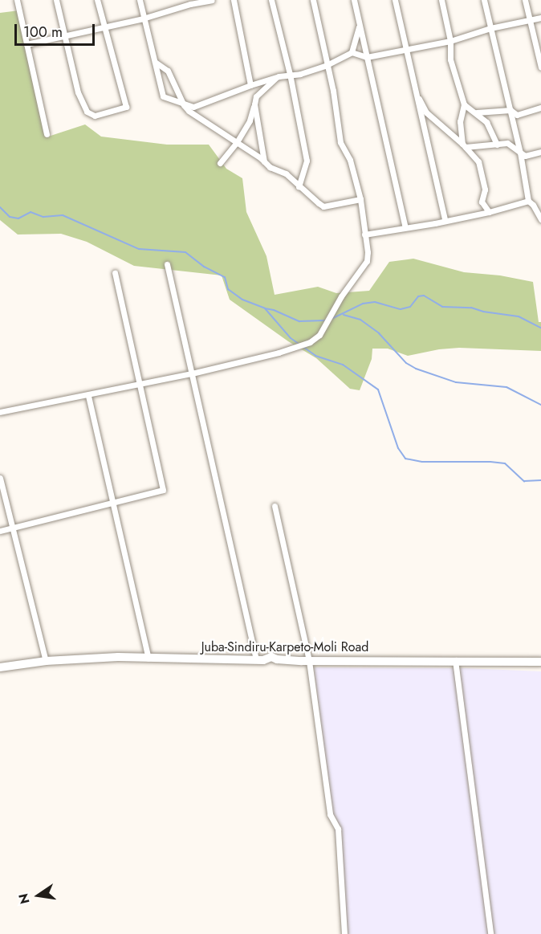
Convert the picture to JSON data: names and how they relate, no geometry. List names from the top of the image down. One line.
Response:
{"streets":{"main road":["Juba-Sindiru-Karpeto-Moli Road"]},"scale_bar":"100 m","north":"left"}
